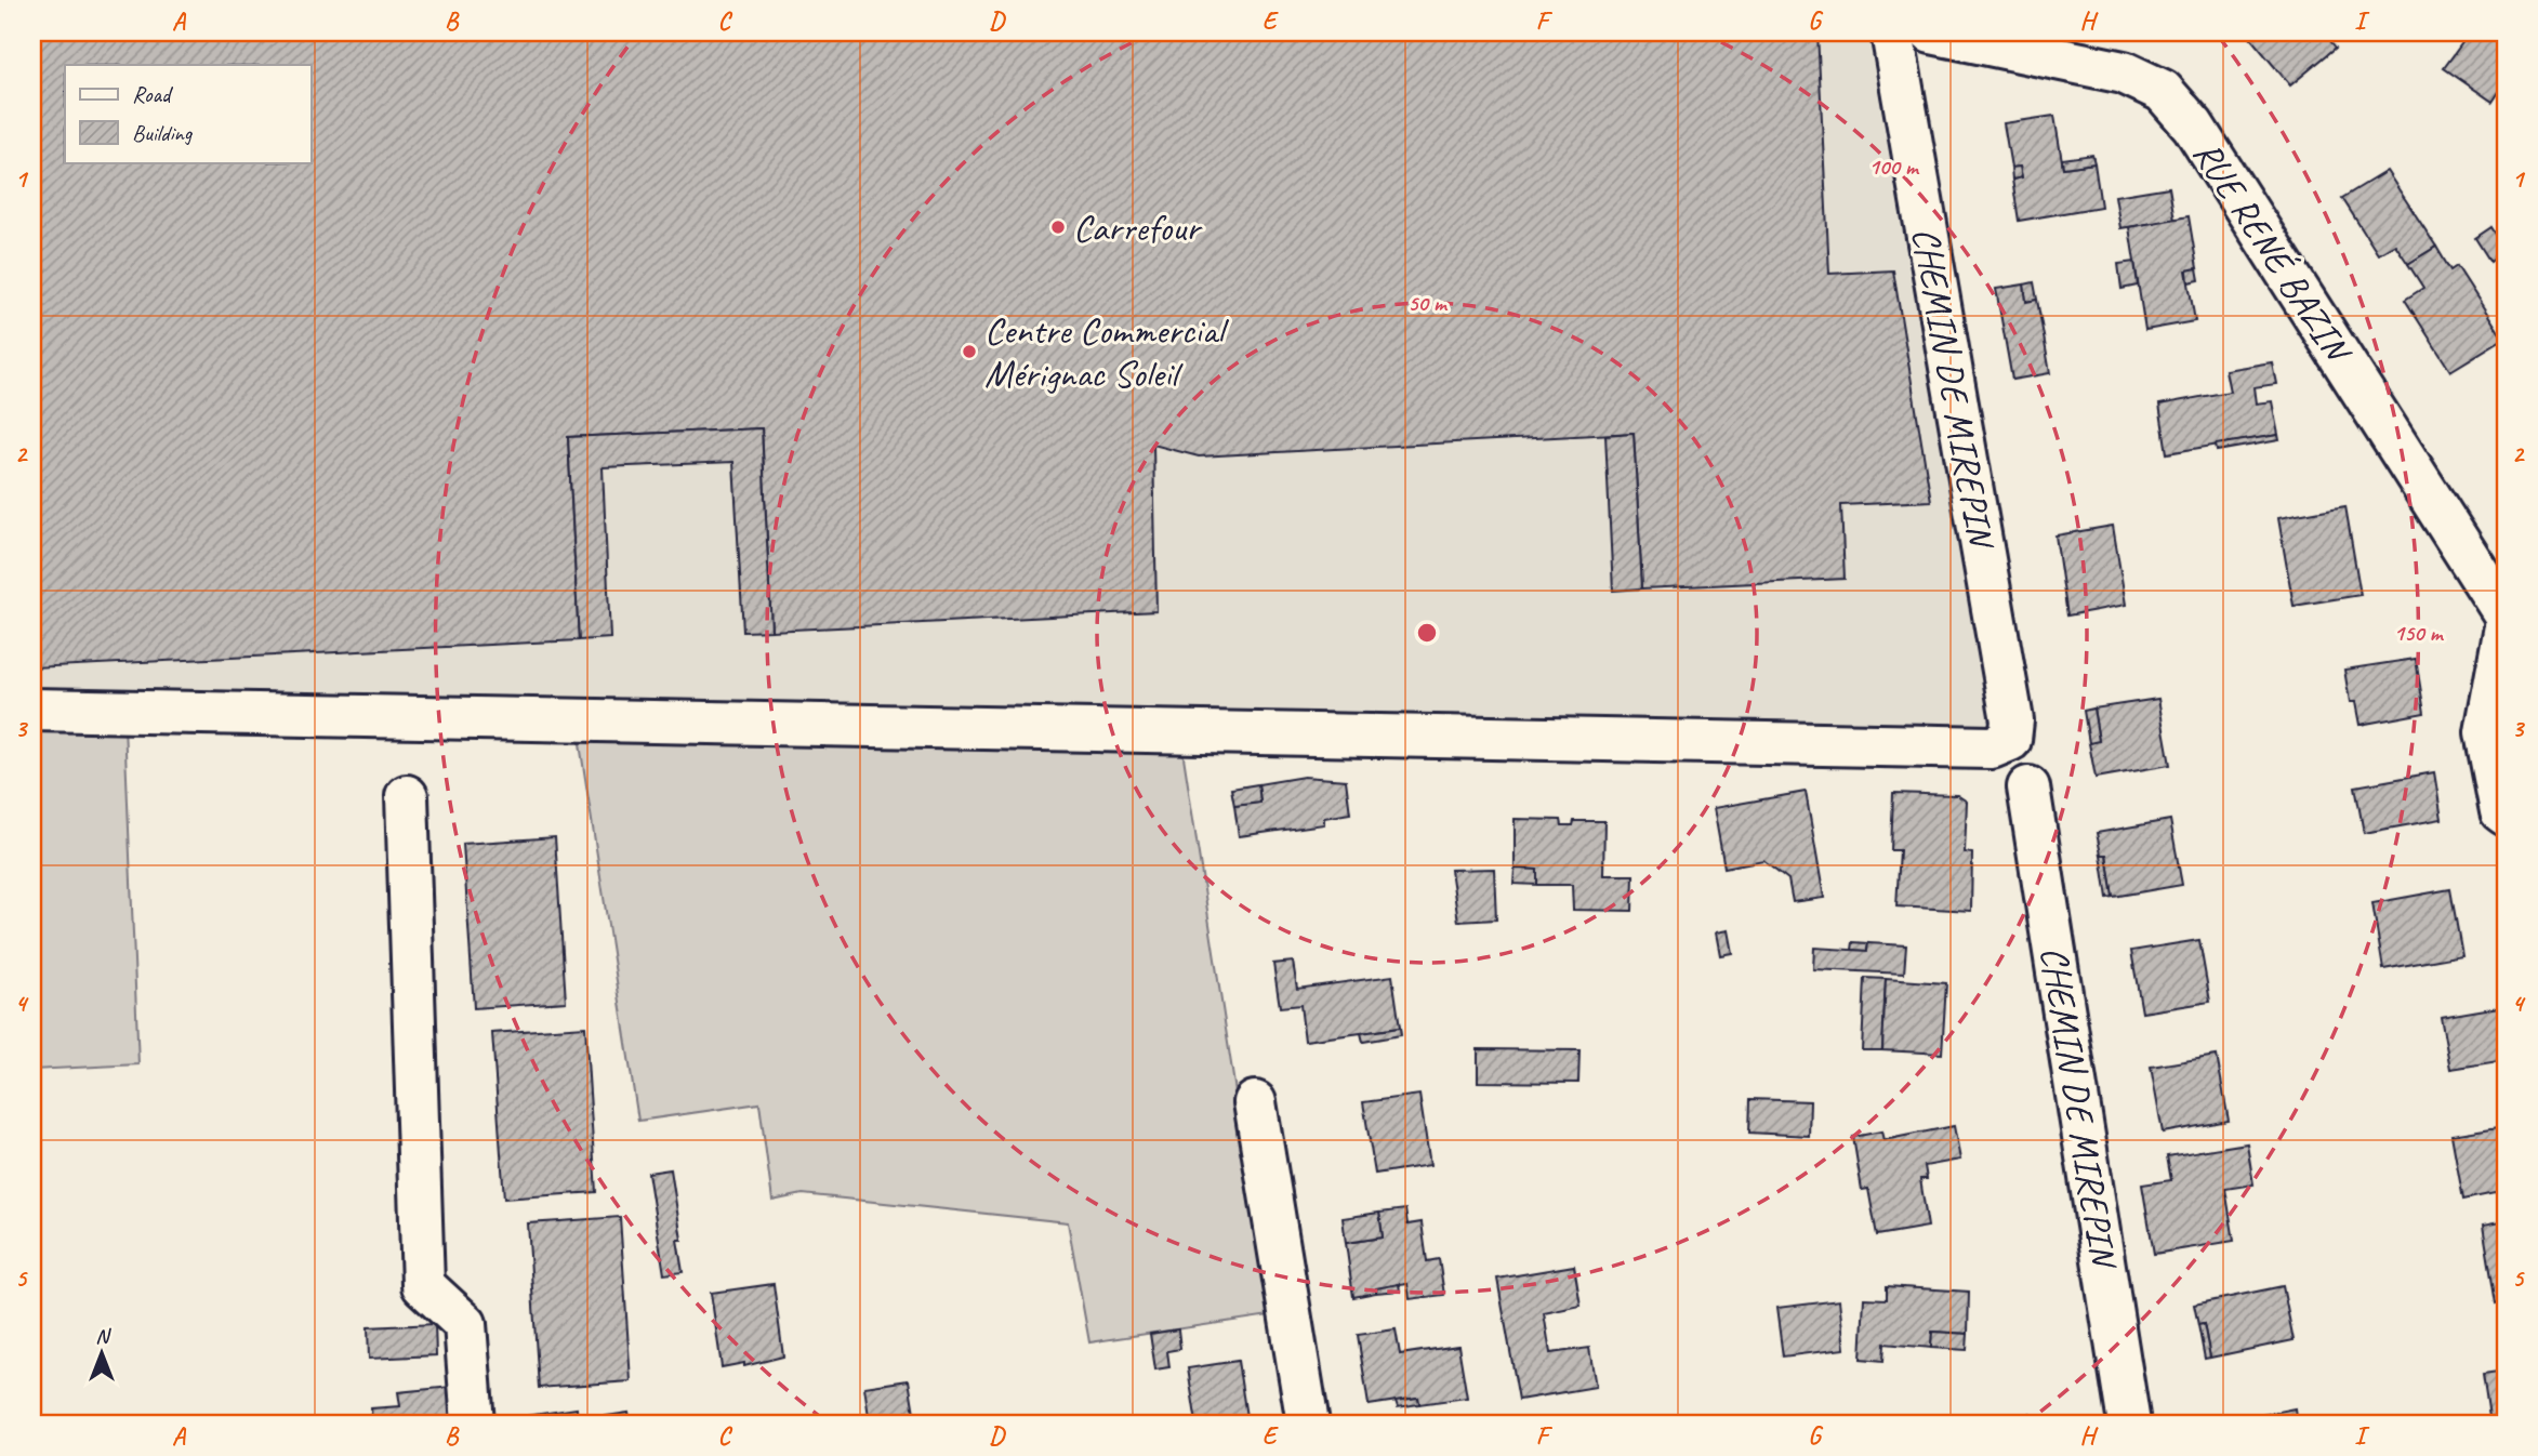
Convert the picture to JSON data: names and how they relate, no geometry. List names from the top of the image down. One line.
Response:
{"streets":{"street":["RUE RENÉ BAZIN","CHEMIN DE MIREPIN"]},"crossings":[["RUE RENÉ BAZIN","CHEMIN DE MIREPIN"]],"places":["Carrefour","Centre Commercial Mérignac Soleil"],"legend":["Road","Building"],"north":"top","grid":{"columns":["A","B","C","D","E","F","G","H","I"],"rows":["1","2","3","4","5"]},"rings":["100 m","50 m","150 m"]}
